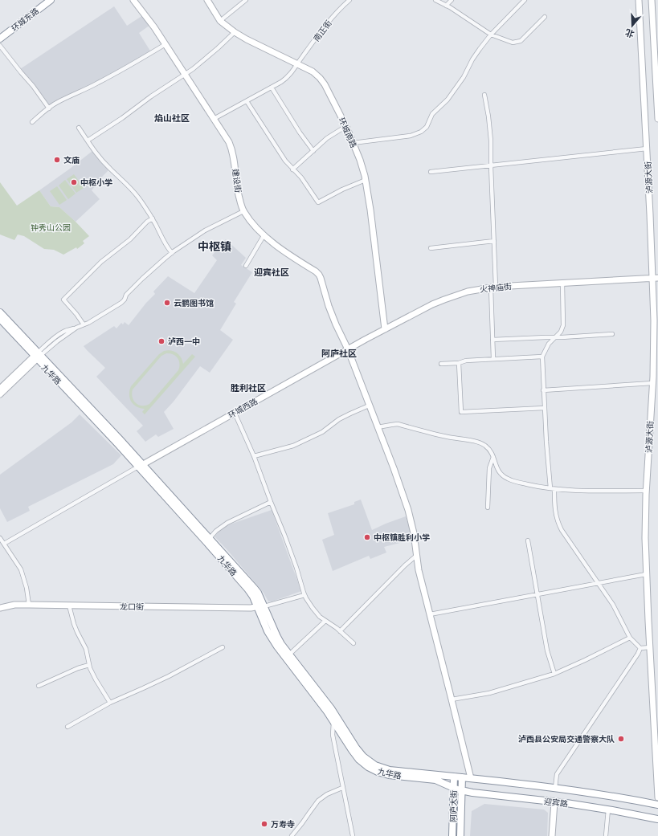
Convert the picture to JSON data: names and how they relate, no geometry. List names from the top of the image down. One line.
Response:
{"streets":{"highway":["环城东路","九华路","迎宾路","阿庐大街"],"main road":["环城南路","泸源大街","建设街","火神庙街","环城西路","龙口街"],"street":["南正街"]},"crossings":[["南正街","环城南路"],["南正街","建设街"],["环城南路","火神庙街"],["泸源大街","火神庙街"],["建设街","火神庙街"],["建设街","环城西路"],["建设街","迎宾路"],["火神庙街","环城西路"],["九华路","环城西路"],["九华路","龙口街"],["九华路","迎宾路"],["九华路","阿庐大街"],["迎宾路","阿庐大街"]],"districts":["焰山社区","中枢镇","迎宾社区","阿庐社区","胜利社区"],"parks":["钟秀山公园"],"places":["文庙","中枢小学","云鹏图书馆","泸西一中","中枢镇胜利小学","泸西县公安局交通警察大队","万寿寺"],"north":"bottom"}
